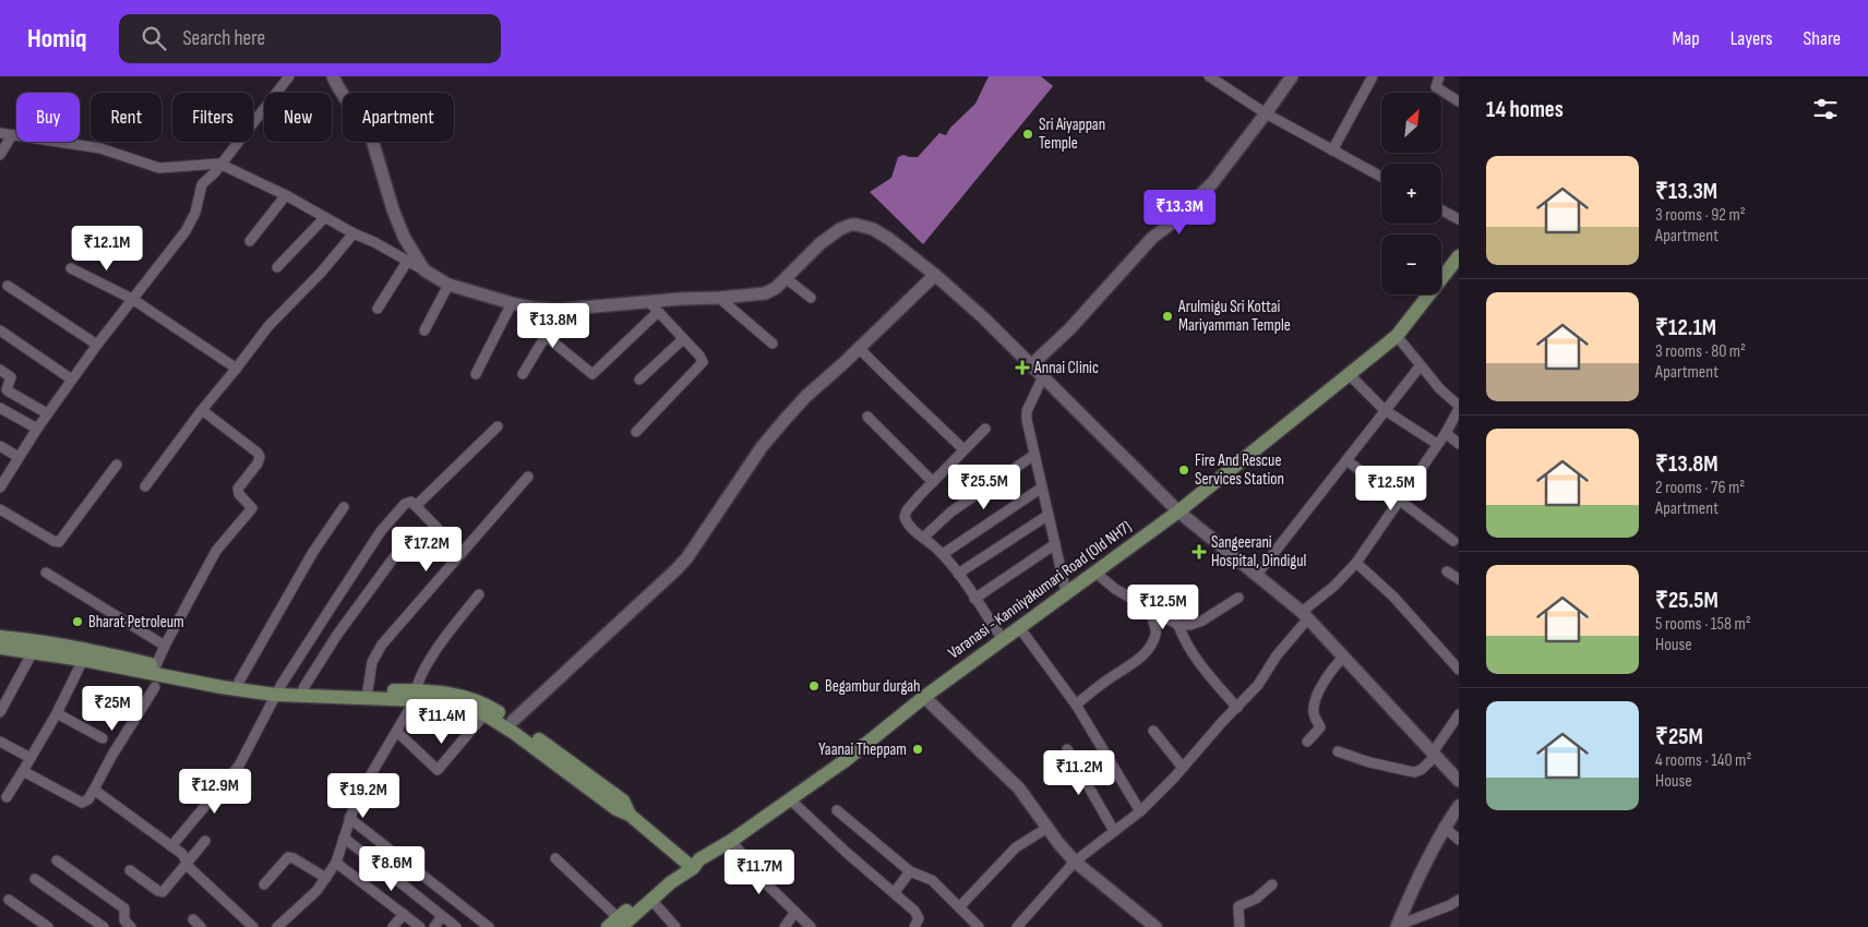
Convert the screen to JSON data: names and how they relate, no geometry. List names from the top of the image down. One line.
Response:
{"streets":{"main road":["Varanasi - Kanniyakumari Road (Old NH7)"]},"places":{"other":["Sri Aiyappan Temple","Arulmigu Sri Kottai Mariyamman Temple","Fire And Rescue Services Station","Bharat Petroleum","Begambur durgah","Yaanai Theppam"],"health":["Annai Clinic","Sangeerani Hospital, Dindigul"]},"north":"top right","page":{"header":"Homiq","search":"Search here","nav":["Map","Layers","Share"],"heading":"14 homes","map_buttons":["+","−"],"chip":["Buy","Rent","Filters","New","Apartment"],"list":[{"name":"₹13.3M","note":"3 rooms · 92 m² · Apartment"},{"name":"₹12.1M","note":"3 rooms · 80 m² · Apartment"},{"name":"₹13.8M","note":"2 rooms · 76 m² · Apartment"},{"name":"₹25.5M","note":"5 rooms · 158 m² · House"},{"name":"₹25M","note":"4 rooms · 140 m² · House"}],"price":["₹13.3M","₹12.1M","₹13.8M","₹25.5M","₹12.5M","₹17.2M","₹12.5M","₹25M","₹11.4M","₹11.2M","₹12.9M","₹19.2M","₹8.6M","₹11.7M"]}}
